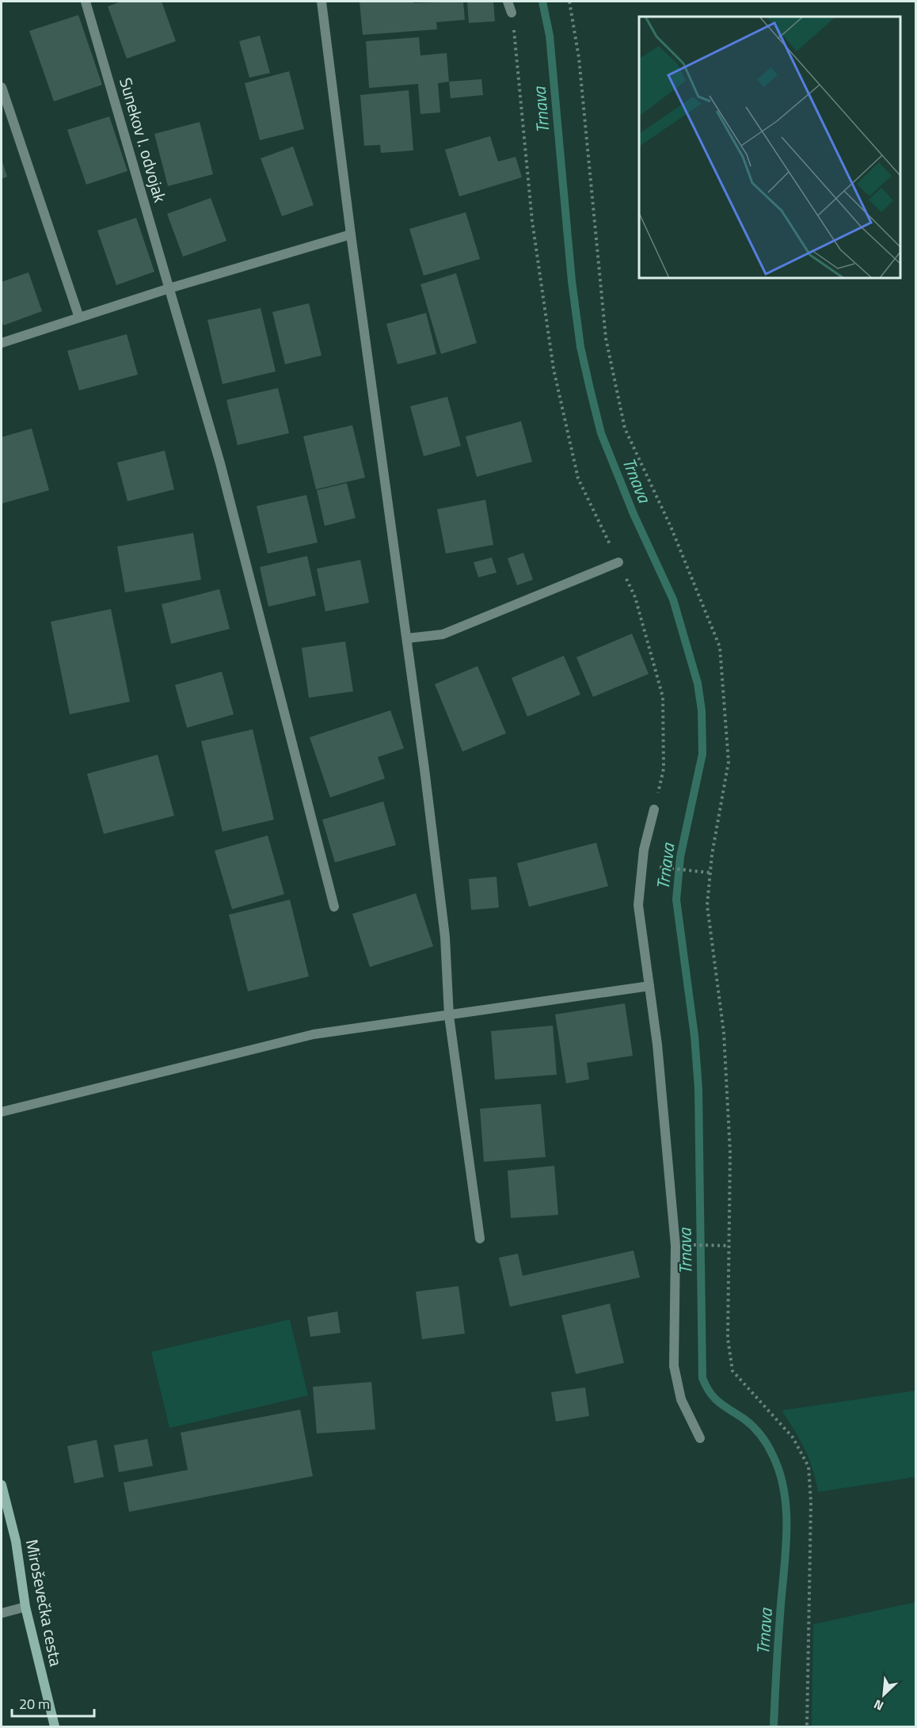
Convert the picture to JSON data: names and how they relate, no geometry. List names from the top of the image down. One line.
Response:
{"streets":{"main road":["Miroševečka cesta"],"street":["Sunekov I. odvojak"]},"water":["Trnava"],"scale_bar":"20 m","north":"bottom left"}
